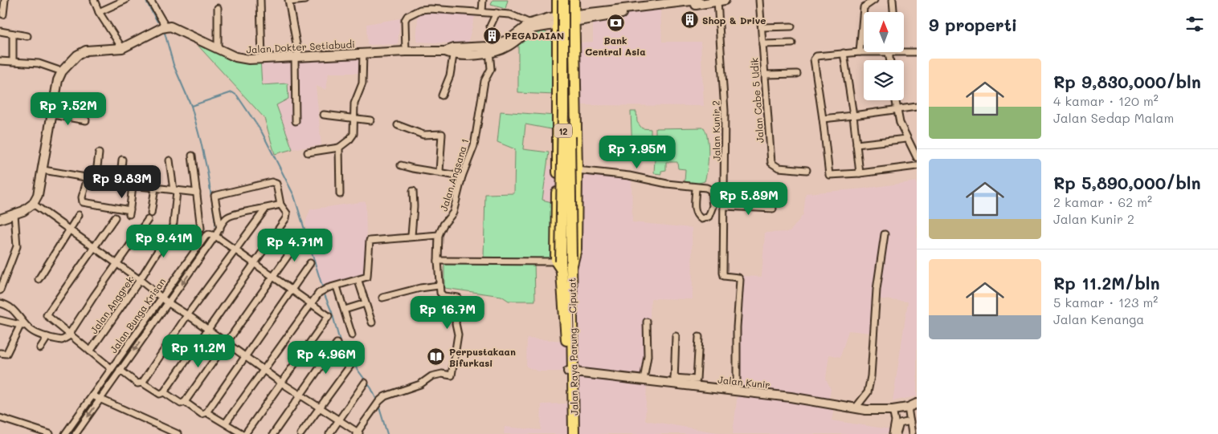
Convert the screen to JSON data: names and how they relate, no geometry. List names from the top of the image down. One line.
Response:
{"streets":{"highway":["12","Jalan Raya Parung—Ciputat"],"main road":["Jalan Dokter Setiabudi","Jalan Kunir"],"street":["Jalan Cabe 5 Udik","Jalan Kunir 2","Jalan Angsana 1","Jalan Anggrek","Jalan Bunga Krisan"]},"crossings":[["Jalan Dokter Setiabudi","Jalan Kunir 2"],["Jalan Dokter Setiabudi","Jalan Angsana 1"],["12","Jalan Raya Parung—Ciputat"],["Jalan Kunir 2","Jalan Kunir"],["Jalan Raya Parung—Ciputat","Jalan Kunir"]],"places":{"building":["Shop & Drive","PEGADAIAN"],"bank":["Bank Central Asia"],"library":["Perpustakaan Bifurkasi"]},"north":"top","page":{"heading":"9 properti","list":[{"name":"Rp 9,830,000/bln","note":"4 kamar · 120 m² · Jalan Sedap Malam"},{"name":"Rp 5,890,000/bln","note":"2 kamar · 62 m² · Jalan Kunir 2"},{"name":"Rp 11.2M/bln","note":"5 kamar · 123 m² · Jalan Kenanga"}],"price":["Rp 7.52M","Rp 7.95M","Rp 9.83M","Rp 5.89M","Rp 9.41M","Rp 4.71M","Rp 16.7M","Rp 11.2M","Rp 4.96M"]}}
